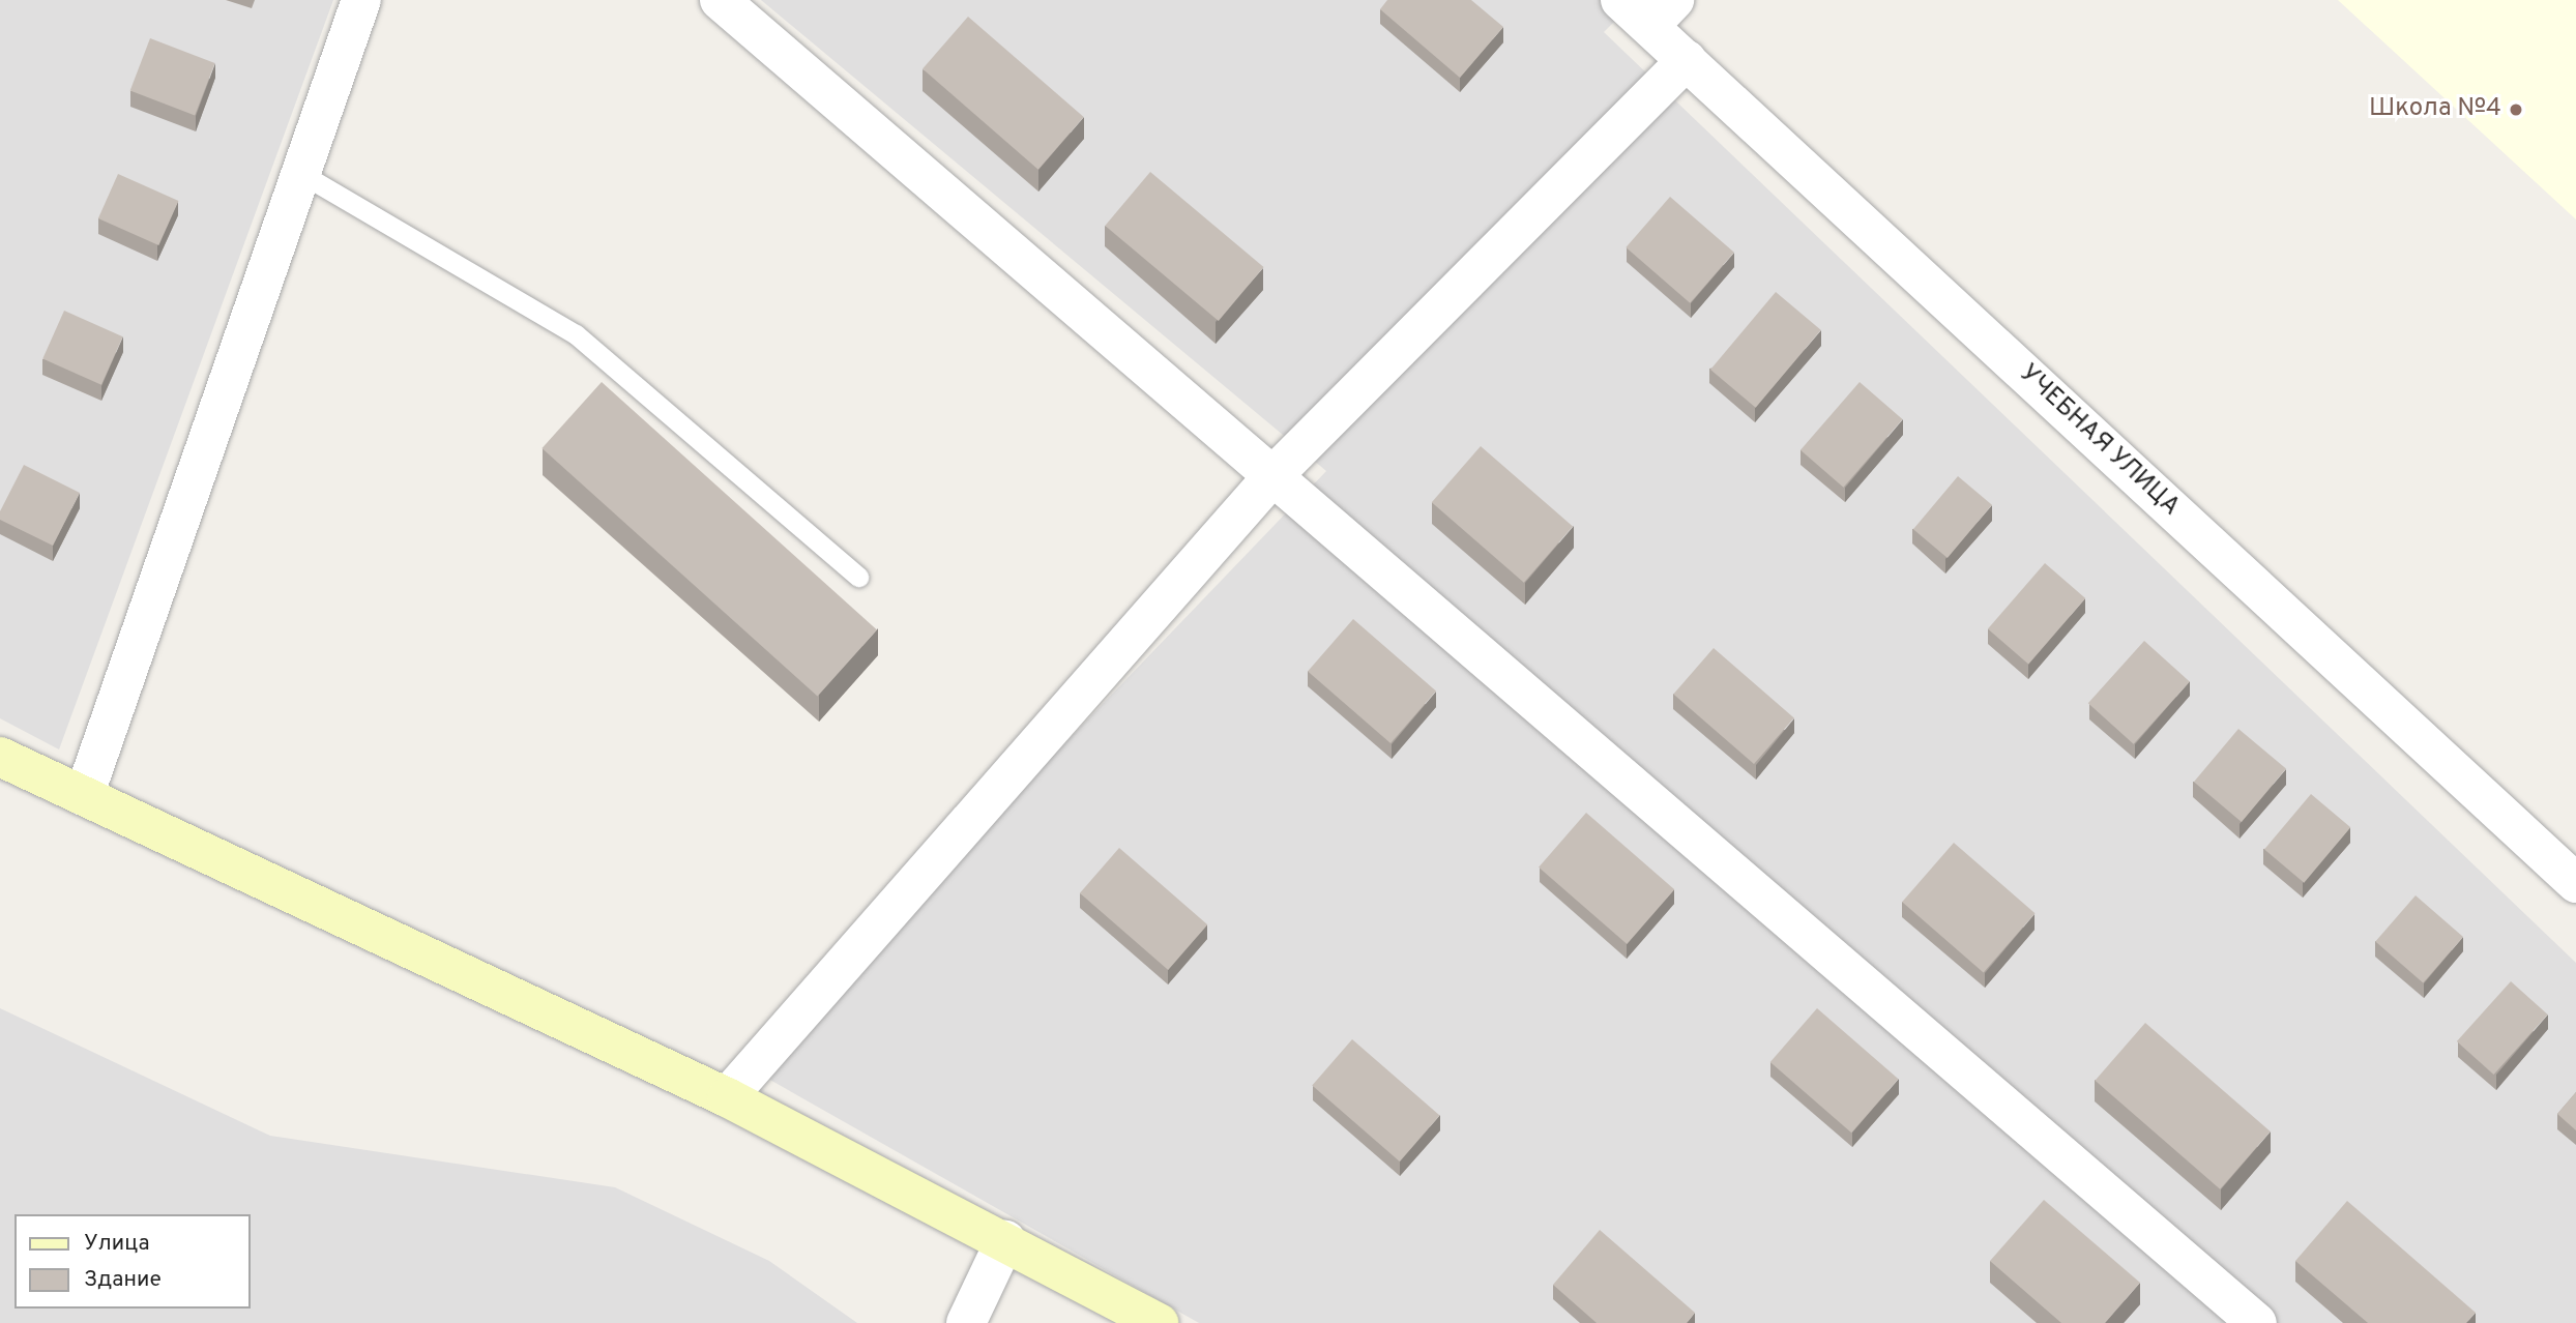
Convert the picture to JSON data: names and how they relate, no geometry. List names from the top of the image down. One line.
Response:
{"streets":{"street":["УЧЕБНАЯ УЛИЦА"]},"places":["Школа №4"],"legend":["Улица","Здание"]}
